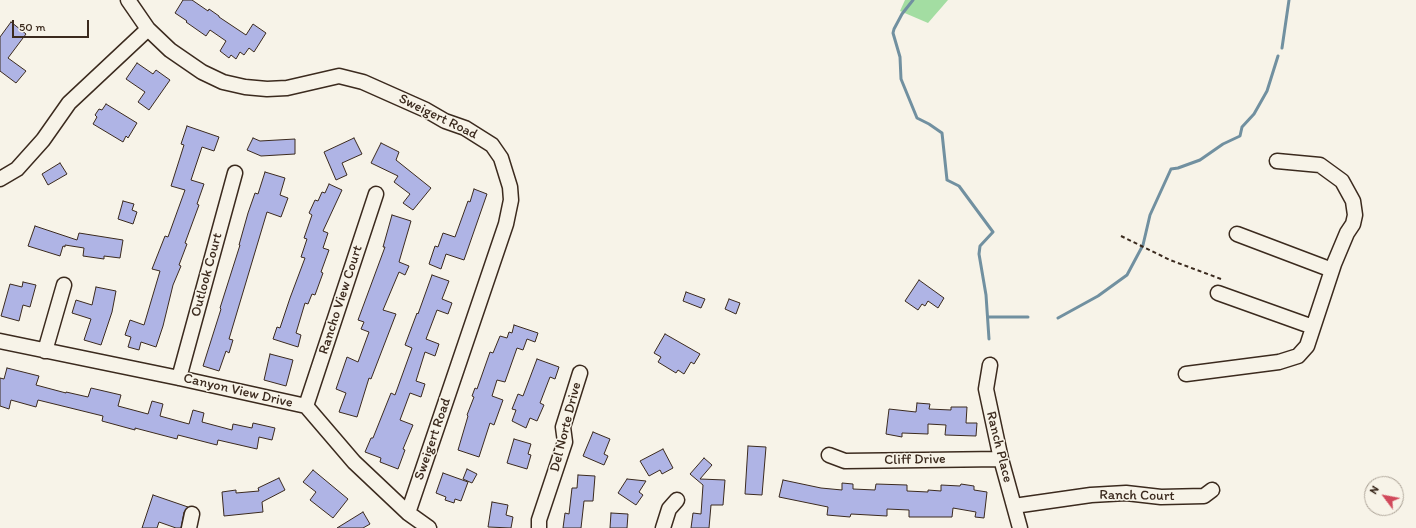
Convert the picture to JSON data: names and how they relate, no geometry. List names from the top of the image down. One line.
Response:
{"streets":{"street":["Sweigert Road","Outlook Court","Rancho View Court","Canyon View Drive","Del Norte Drive","Ranch Place","Cliff Drive","Ranch Court"]},"crossings":[["Sweigert Road","Canyon View Drive"],["Outlook Court","Canyon View Drive"],["Rancho View Court","Canyon View Drive"],["Ranch Place","Cliff Drive"],["Ranch Place","Ranch Court"]],"scale_bar":"50 m","north":"top left"}
